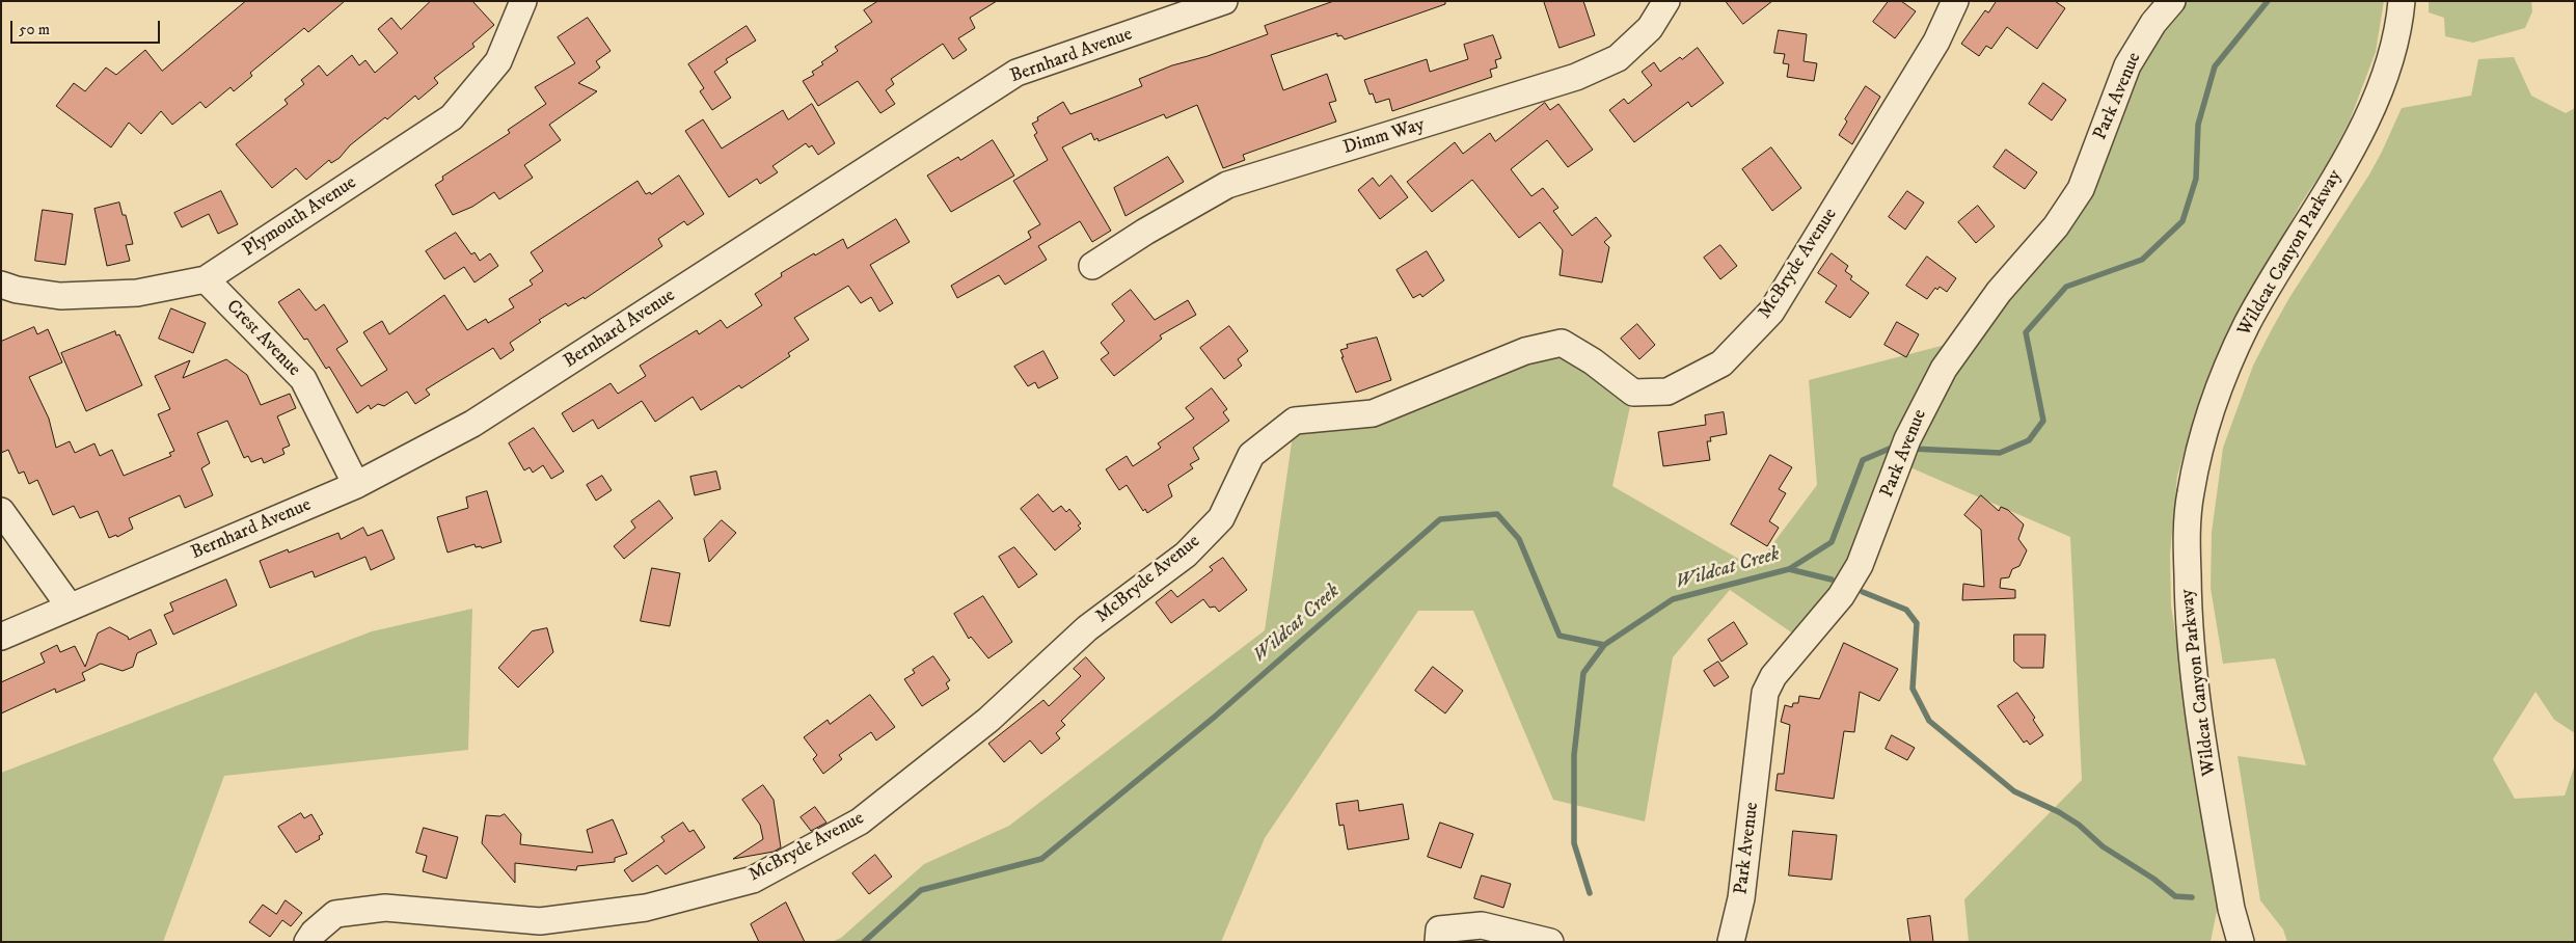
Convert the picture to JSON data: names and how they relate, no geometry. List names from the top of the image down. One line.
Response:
{"streets":{"street":["Bernhard Avenue","Park Avenue","Dimm Way","Plymouth Avenue","Wildcat Canyon Parkway","McBryde Avenue","Crest Avenue"]},"crossings":[["Bernhard Avenue","Crest Avenue"],["Plymouth Avenue","Crest Avenue"]],"water":["Wildcat Creek"],"scale_bar":"50 m"}
